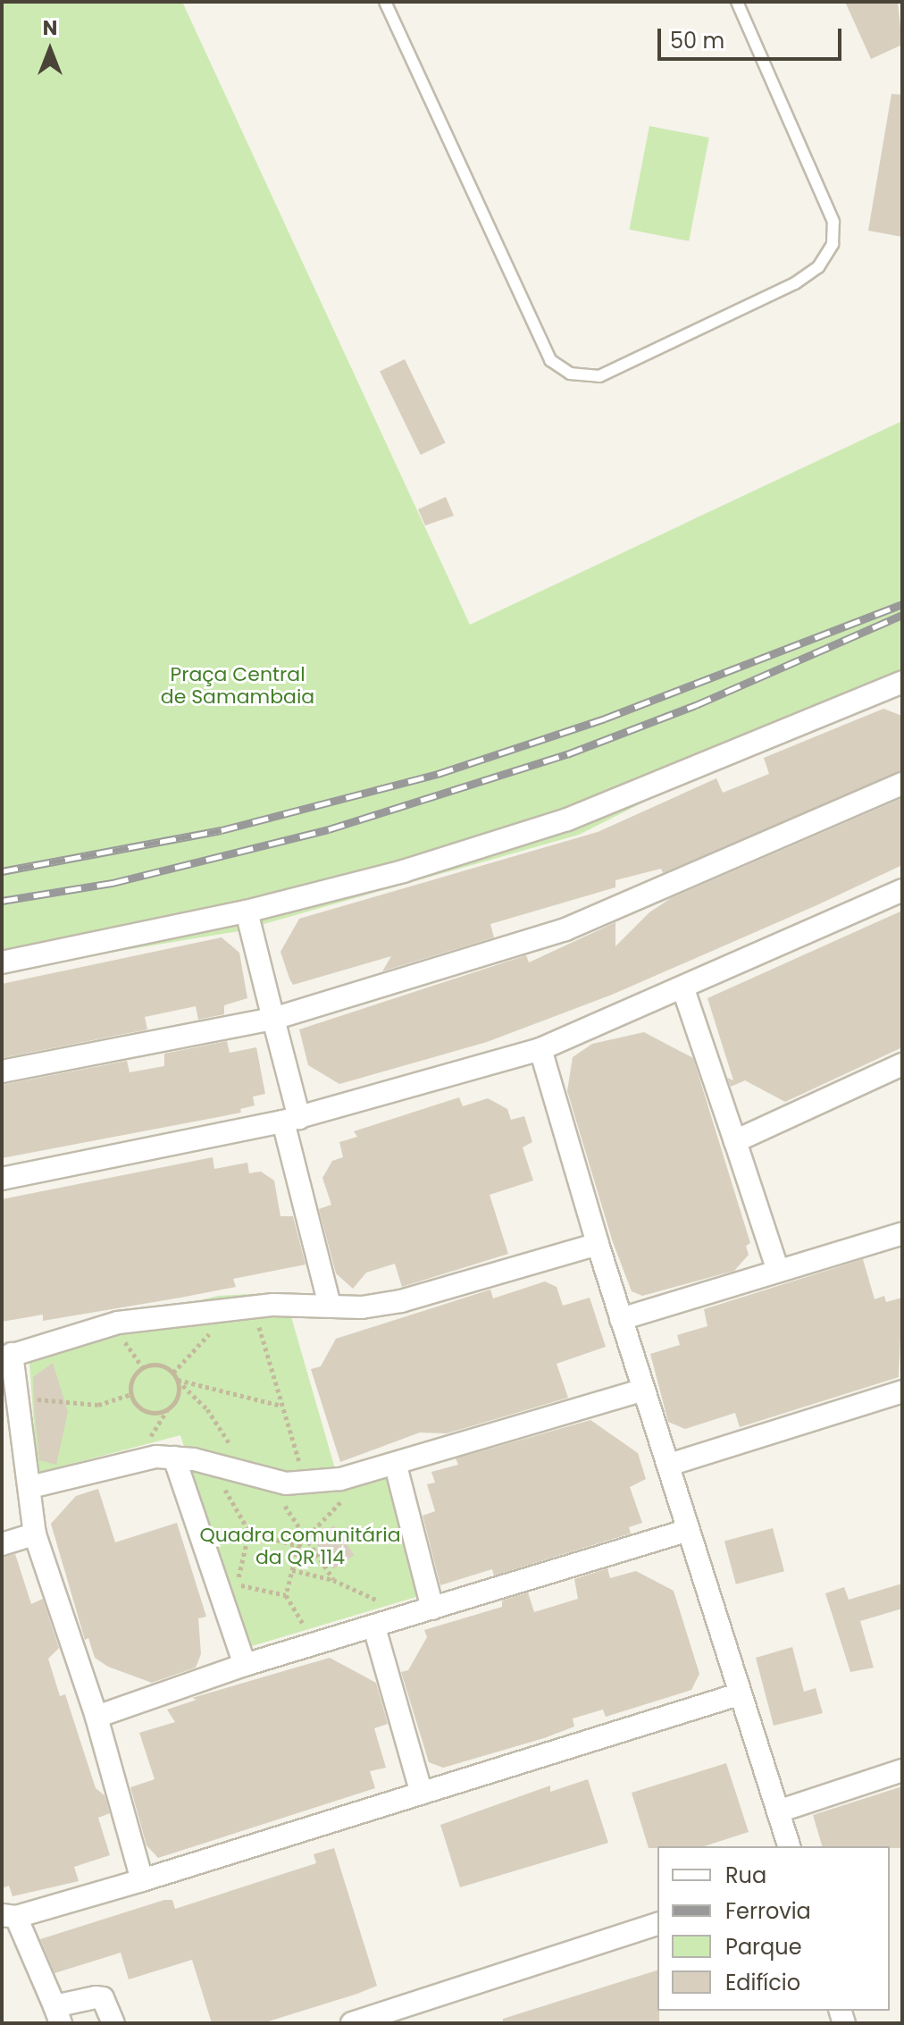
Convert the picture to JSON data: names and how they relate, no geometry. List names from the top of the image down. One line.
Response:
{"parks":["Praça Central de Samambaia","Quadra comunitária da QR 114"],"legend":["Rua","Ferrovia","Parque","Edifício"],"scale_bar":"50 m","north":"top"}
